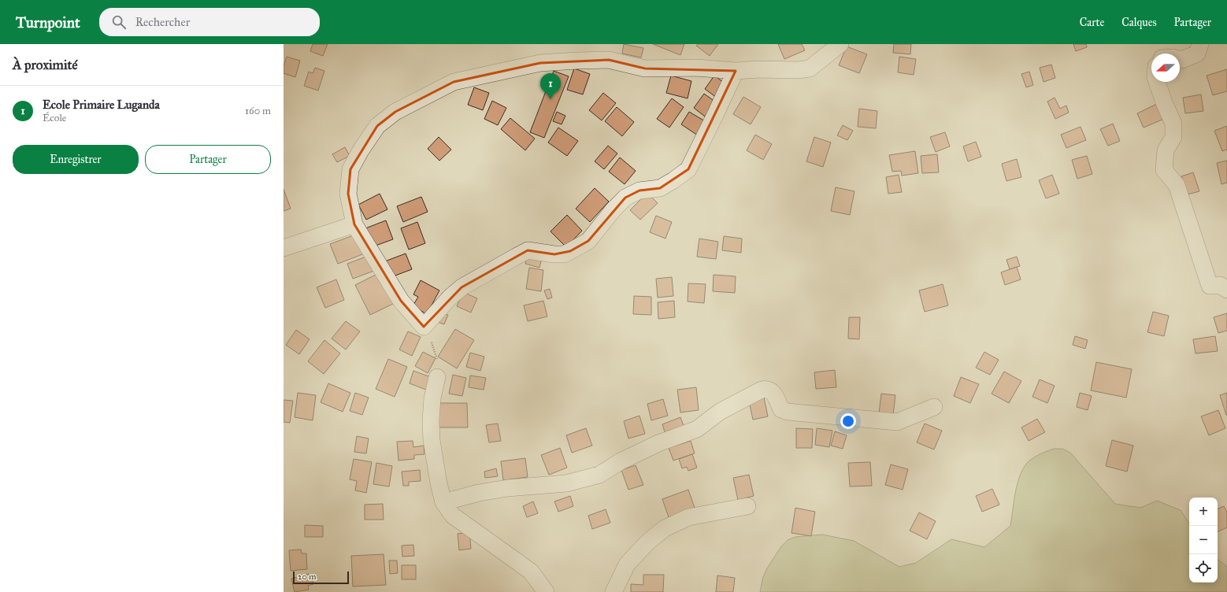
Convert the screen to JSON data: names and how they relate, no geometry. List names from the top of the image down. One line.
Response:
{"scale_bar":"20 m","north":"left","page":{"header":"Turnpoint","search":"Rechercher","nav":["Carte","Calques","Partager"],"heading":"À proximité","pins":"1","list":[{"mark":"1","name":"Ecole Primaire Luganda","note":"École","value":"160 m"}],"buttons":["Enregistrer","Partager"],"map_buttons":["+","−"],"scale":"20 m"}}
